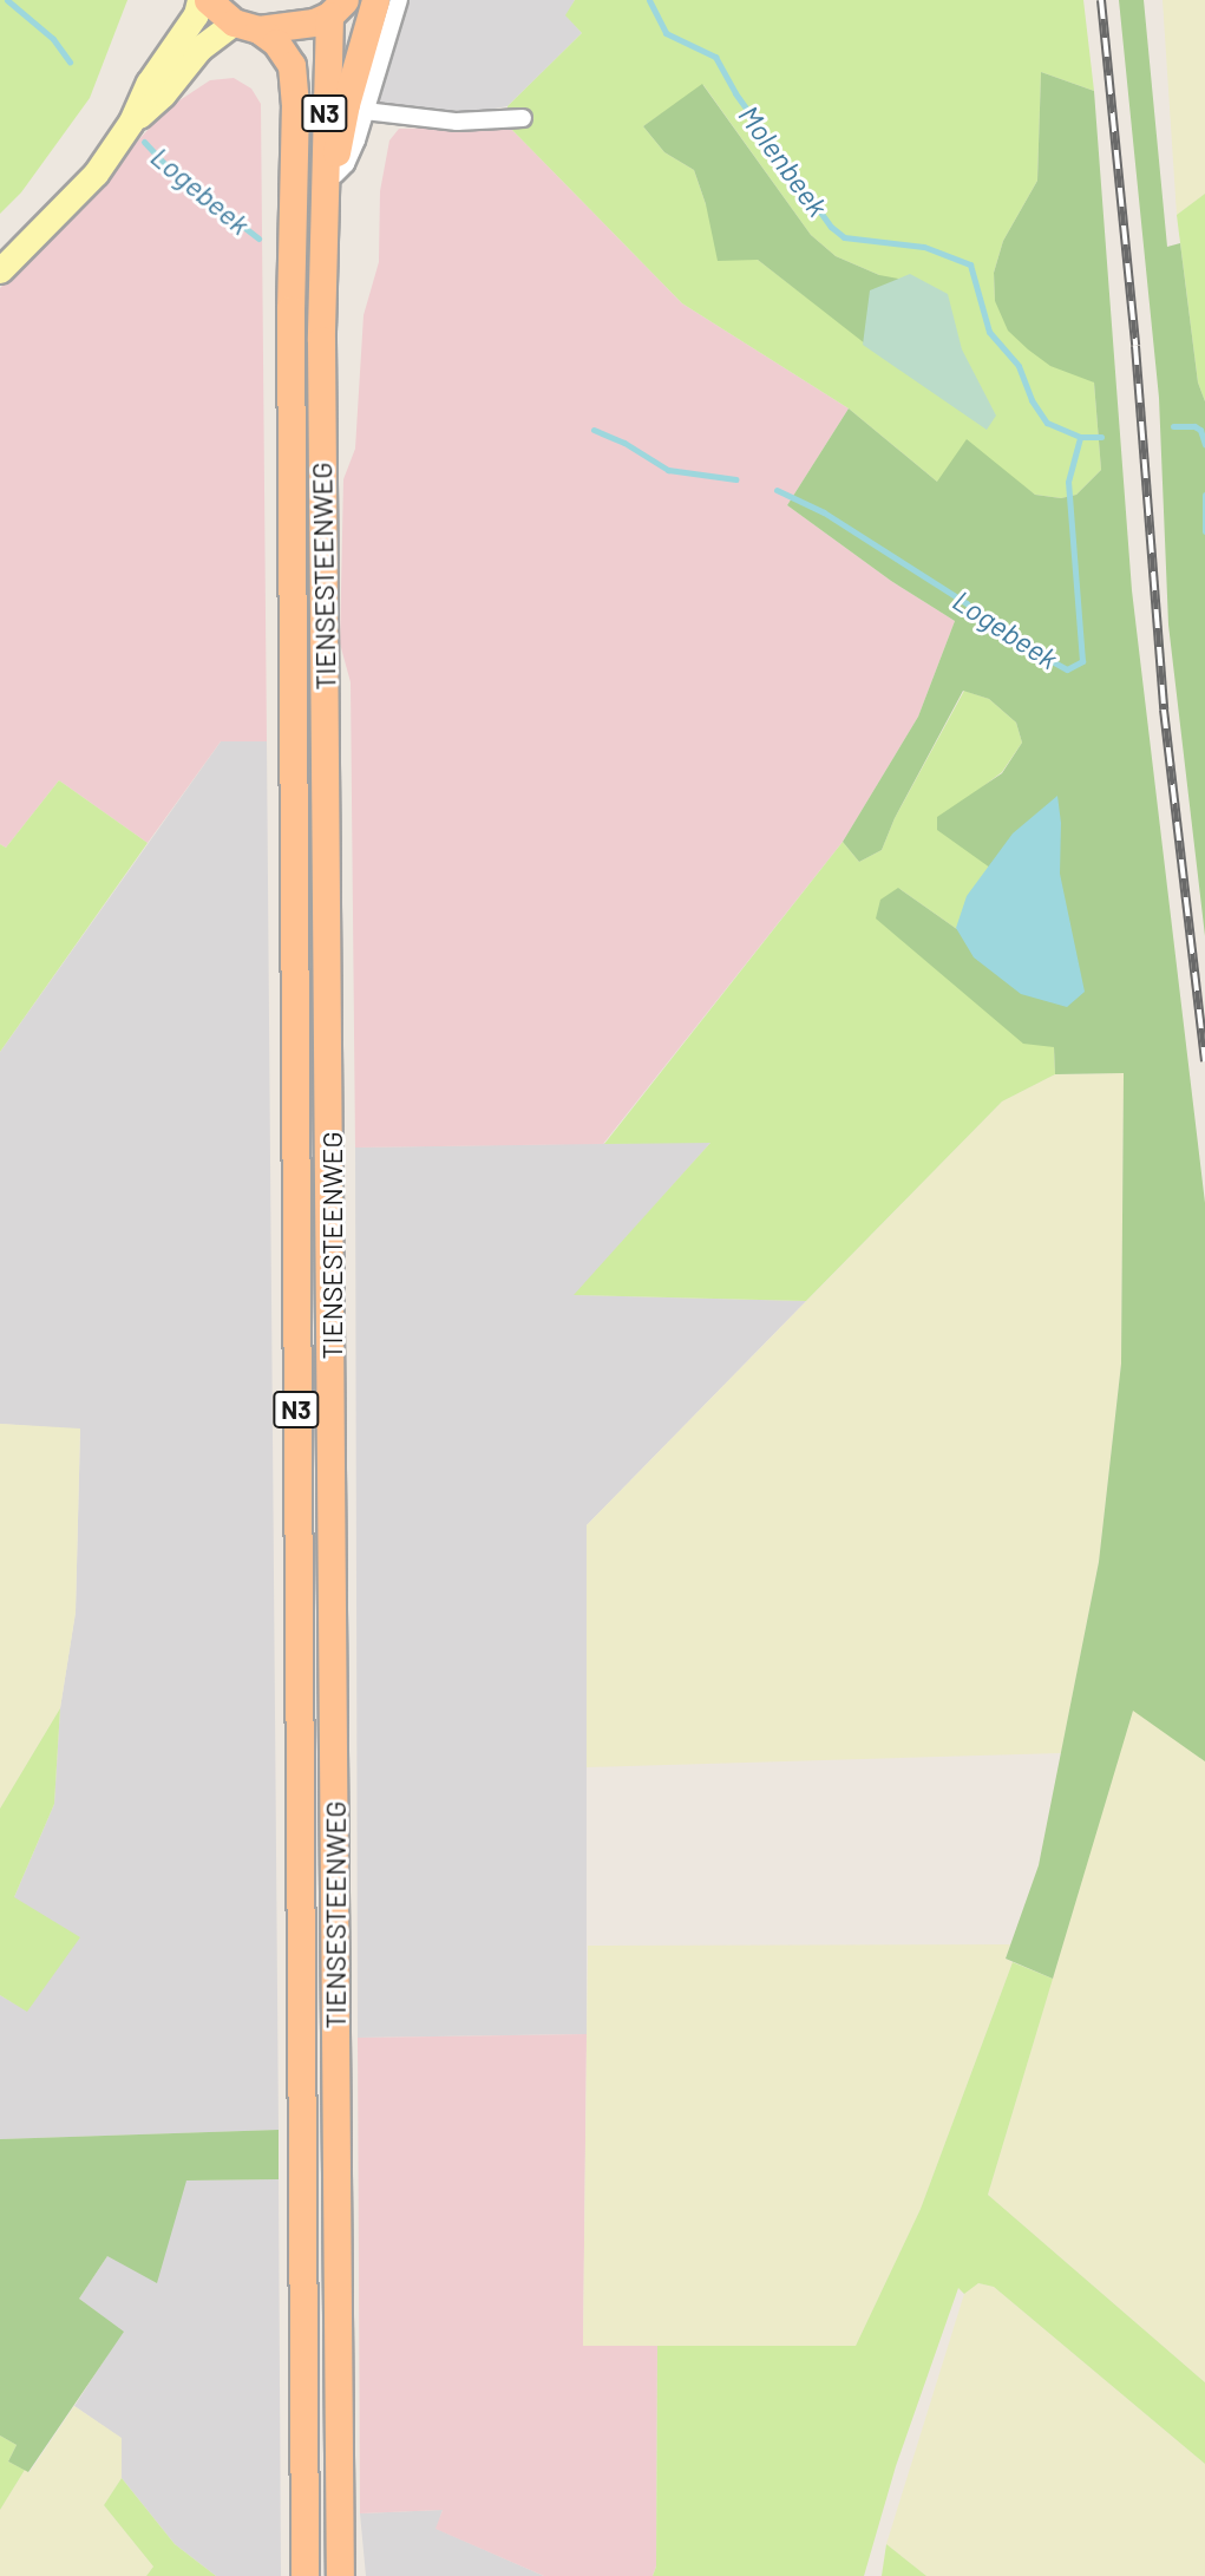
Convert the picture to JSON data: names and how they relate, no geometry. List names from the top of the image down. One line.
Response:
{"streets":{"main road":["N3","TIENSESTEENWEG"]},"crossings":[["N3","TIENSESTEENWEG"]],"water":["Molenbeek","Logebeek"]}
